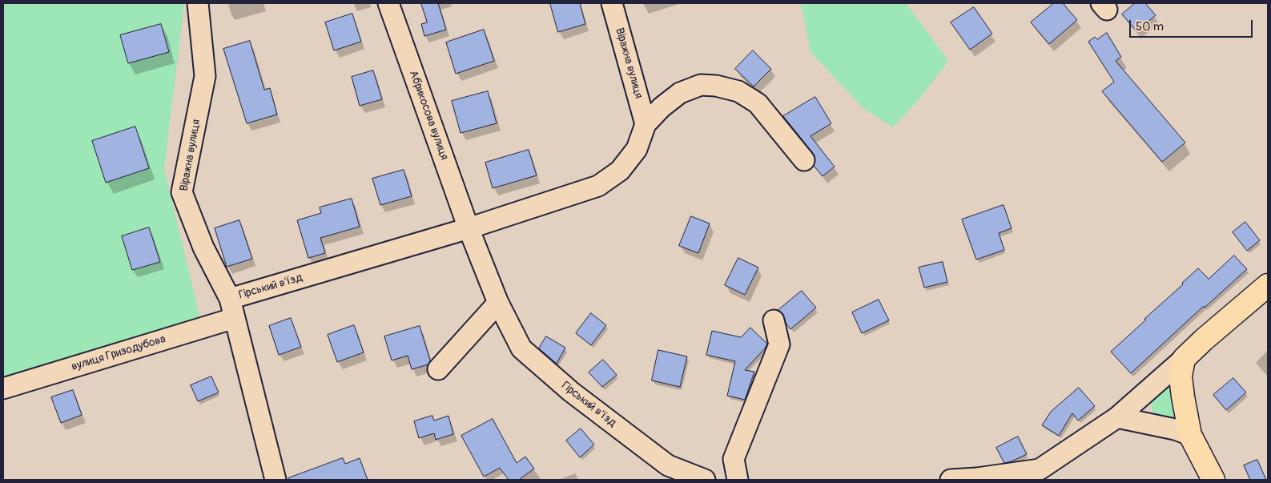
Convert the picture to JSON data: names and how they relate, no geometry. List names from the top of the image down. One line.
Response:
{"streets":{"street":["Віражна вулиця","Абрикосова вулиця","Гірський в'їзд","вулиця Гризодубова"]},"crossings":[["Віражна вулиця","Гірський в'їзд"],["Абрикосова вулиця","Гірський в'їзд"],["Гірський в'їзд","вулиця Гризодубова"]],"scale_bar":"50 m"}
